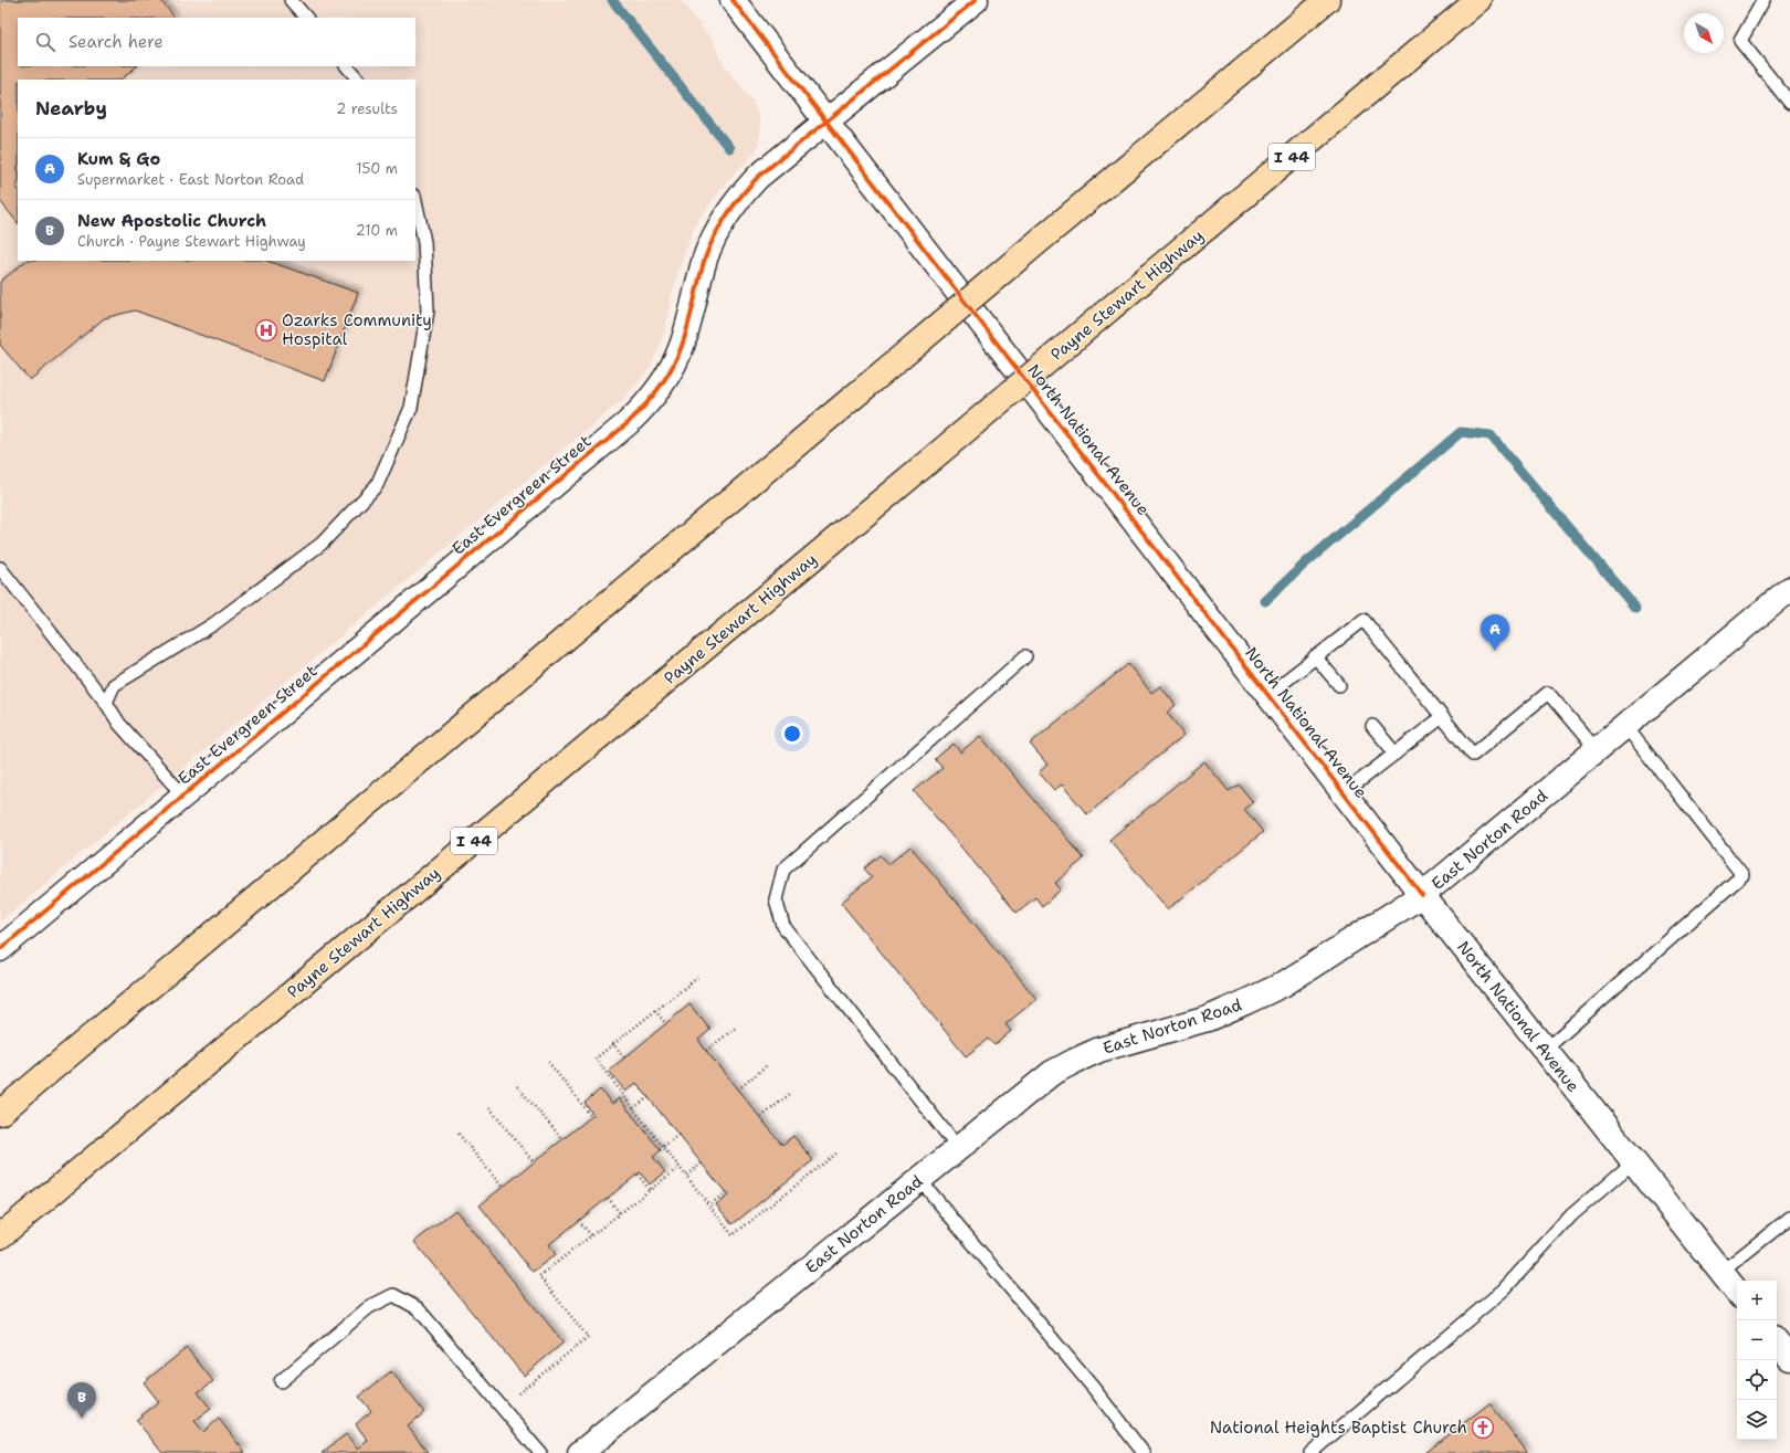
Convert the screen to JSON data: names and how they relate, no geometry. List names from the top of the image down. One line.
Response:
{"streets":{"highway":["I 44","Payne Stewart Highway"],"main road":["North National Avenue","East Evergreen Street","East Norton Road"]},"crossings":[["North National Avenue","East Evergreen Street"],["North National Avenue","East Norton Road"]],"places":{"hospital":["Ozarks Community Hospital"],"church":["National Heights Baptist Church"]},"north":"bottom right","page":{"search":"Search here","heading":["Nearby","2 results"],"list":[{"mark":"A","name":"Kum & Go","note":"Supermarket · East Norton Road","value":"150 m"},{"mark":"B","name":"New Apostolic Church","note":"Church · Payne Stewart Highway","value":"210 m"}],"pins":["A","B"],"map_buttons":["+","−"]}}
